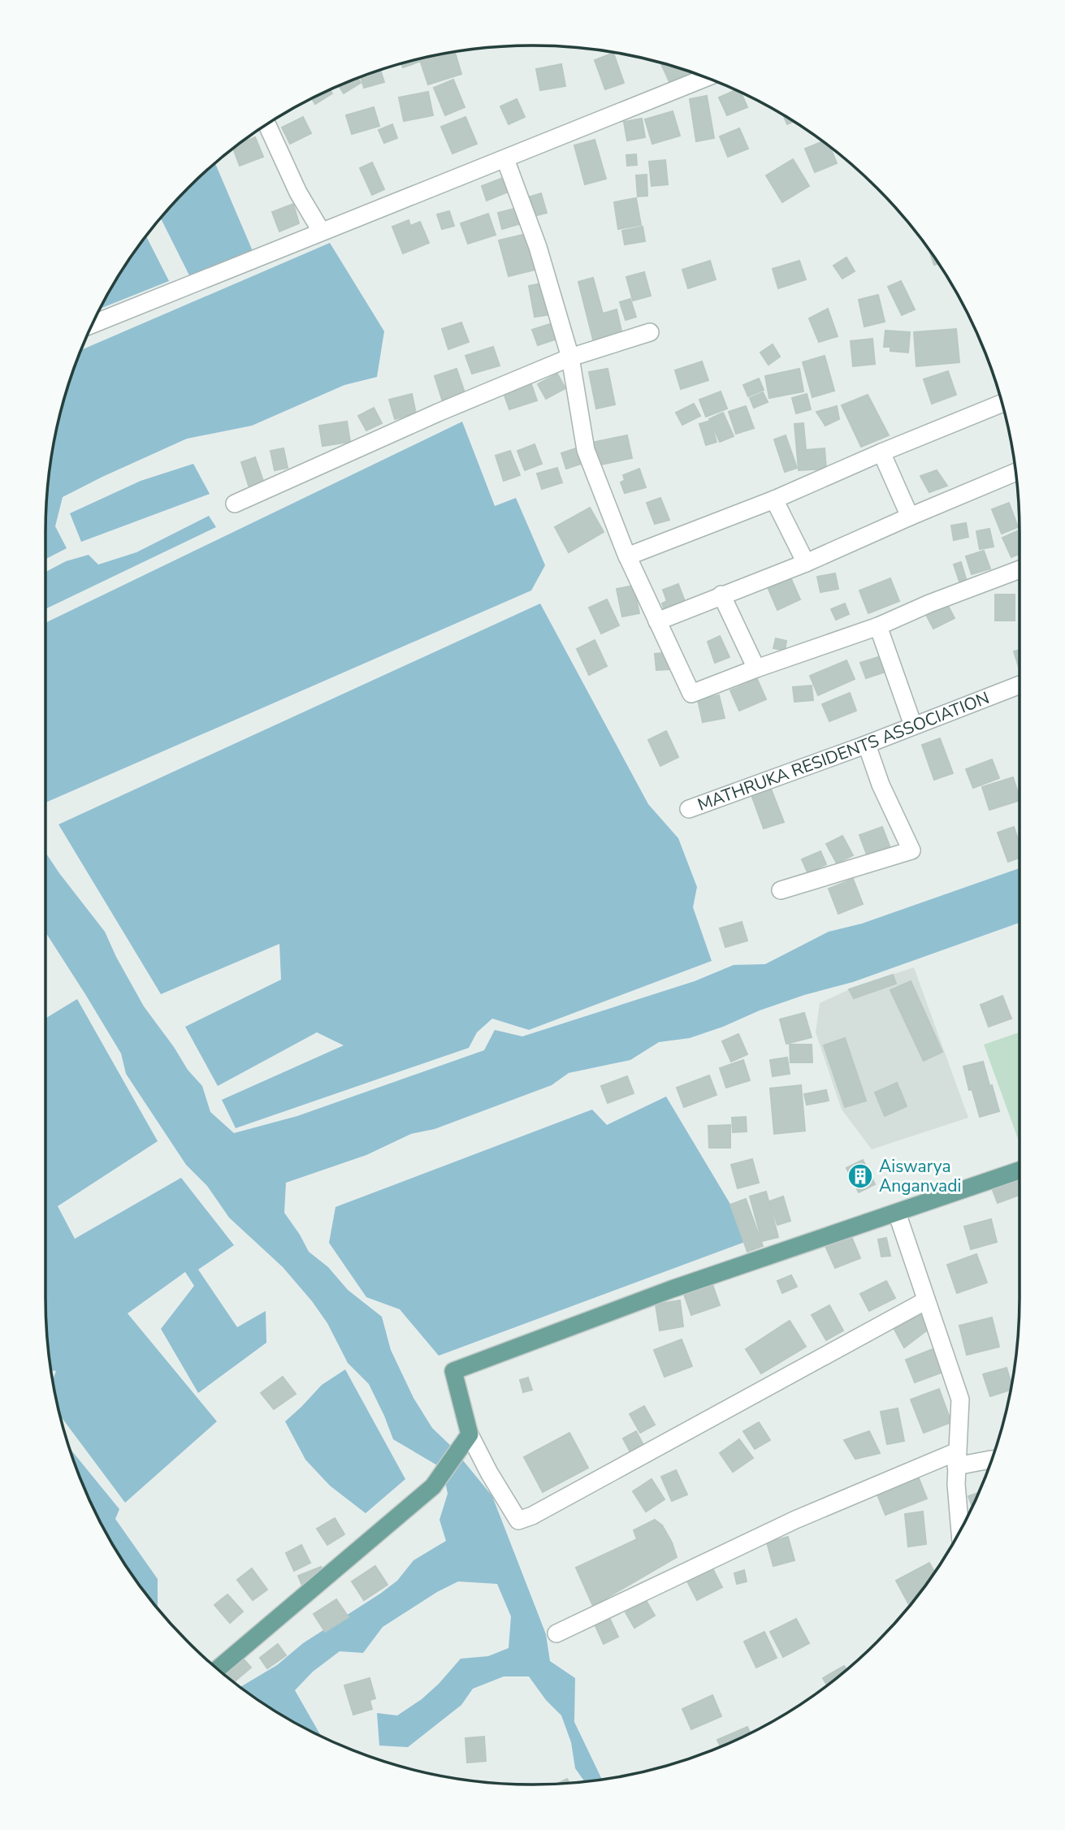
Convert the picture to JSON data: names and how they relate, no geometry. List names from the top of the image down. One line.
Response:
{"streets":{"street":["MATHRUKA RESIDENTS ASSOCIATION"]},"places":{"building":["Aiswarya Anganvadi"]}}
